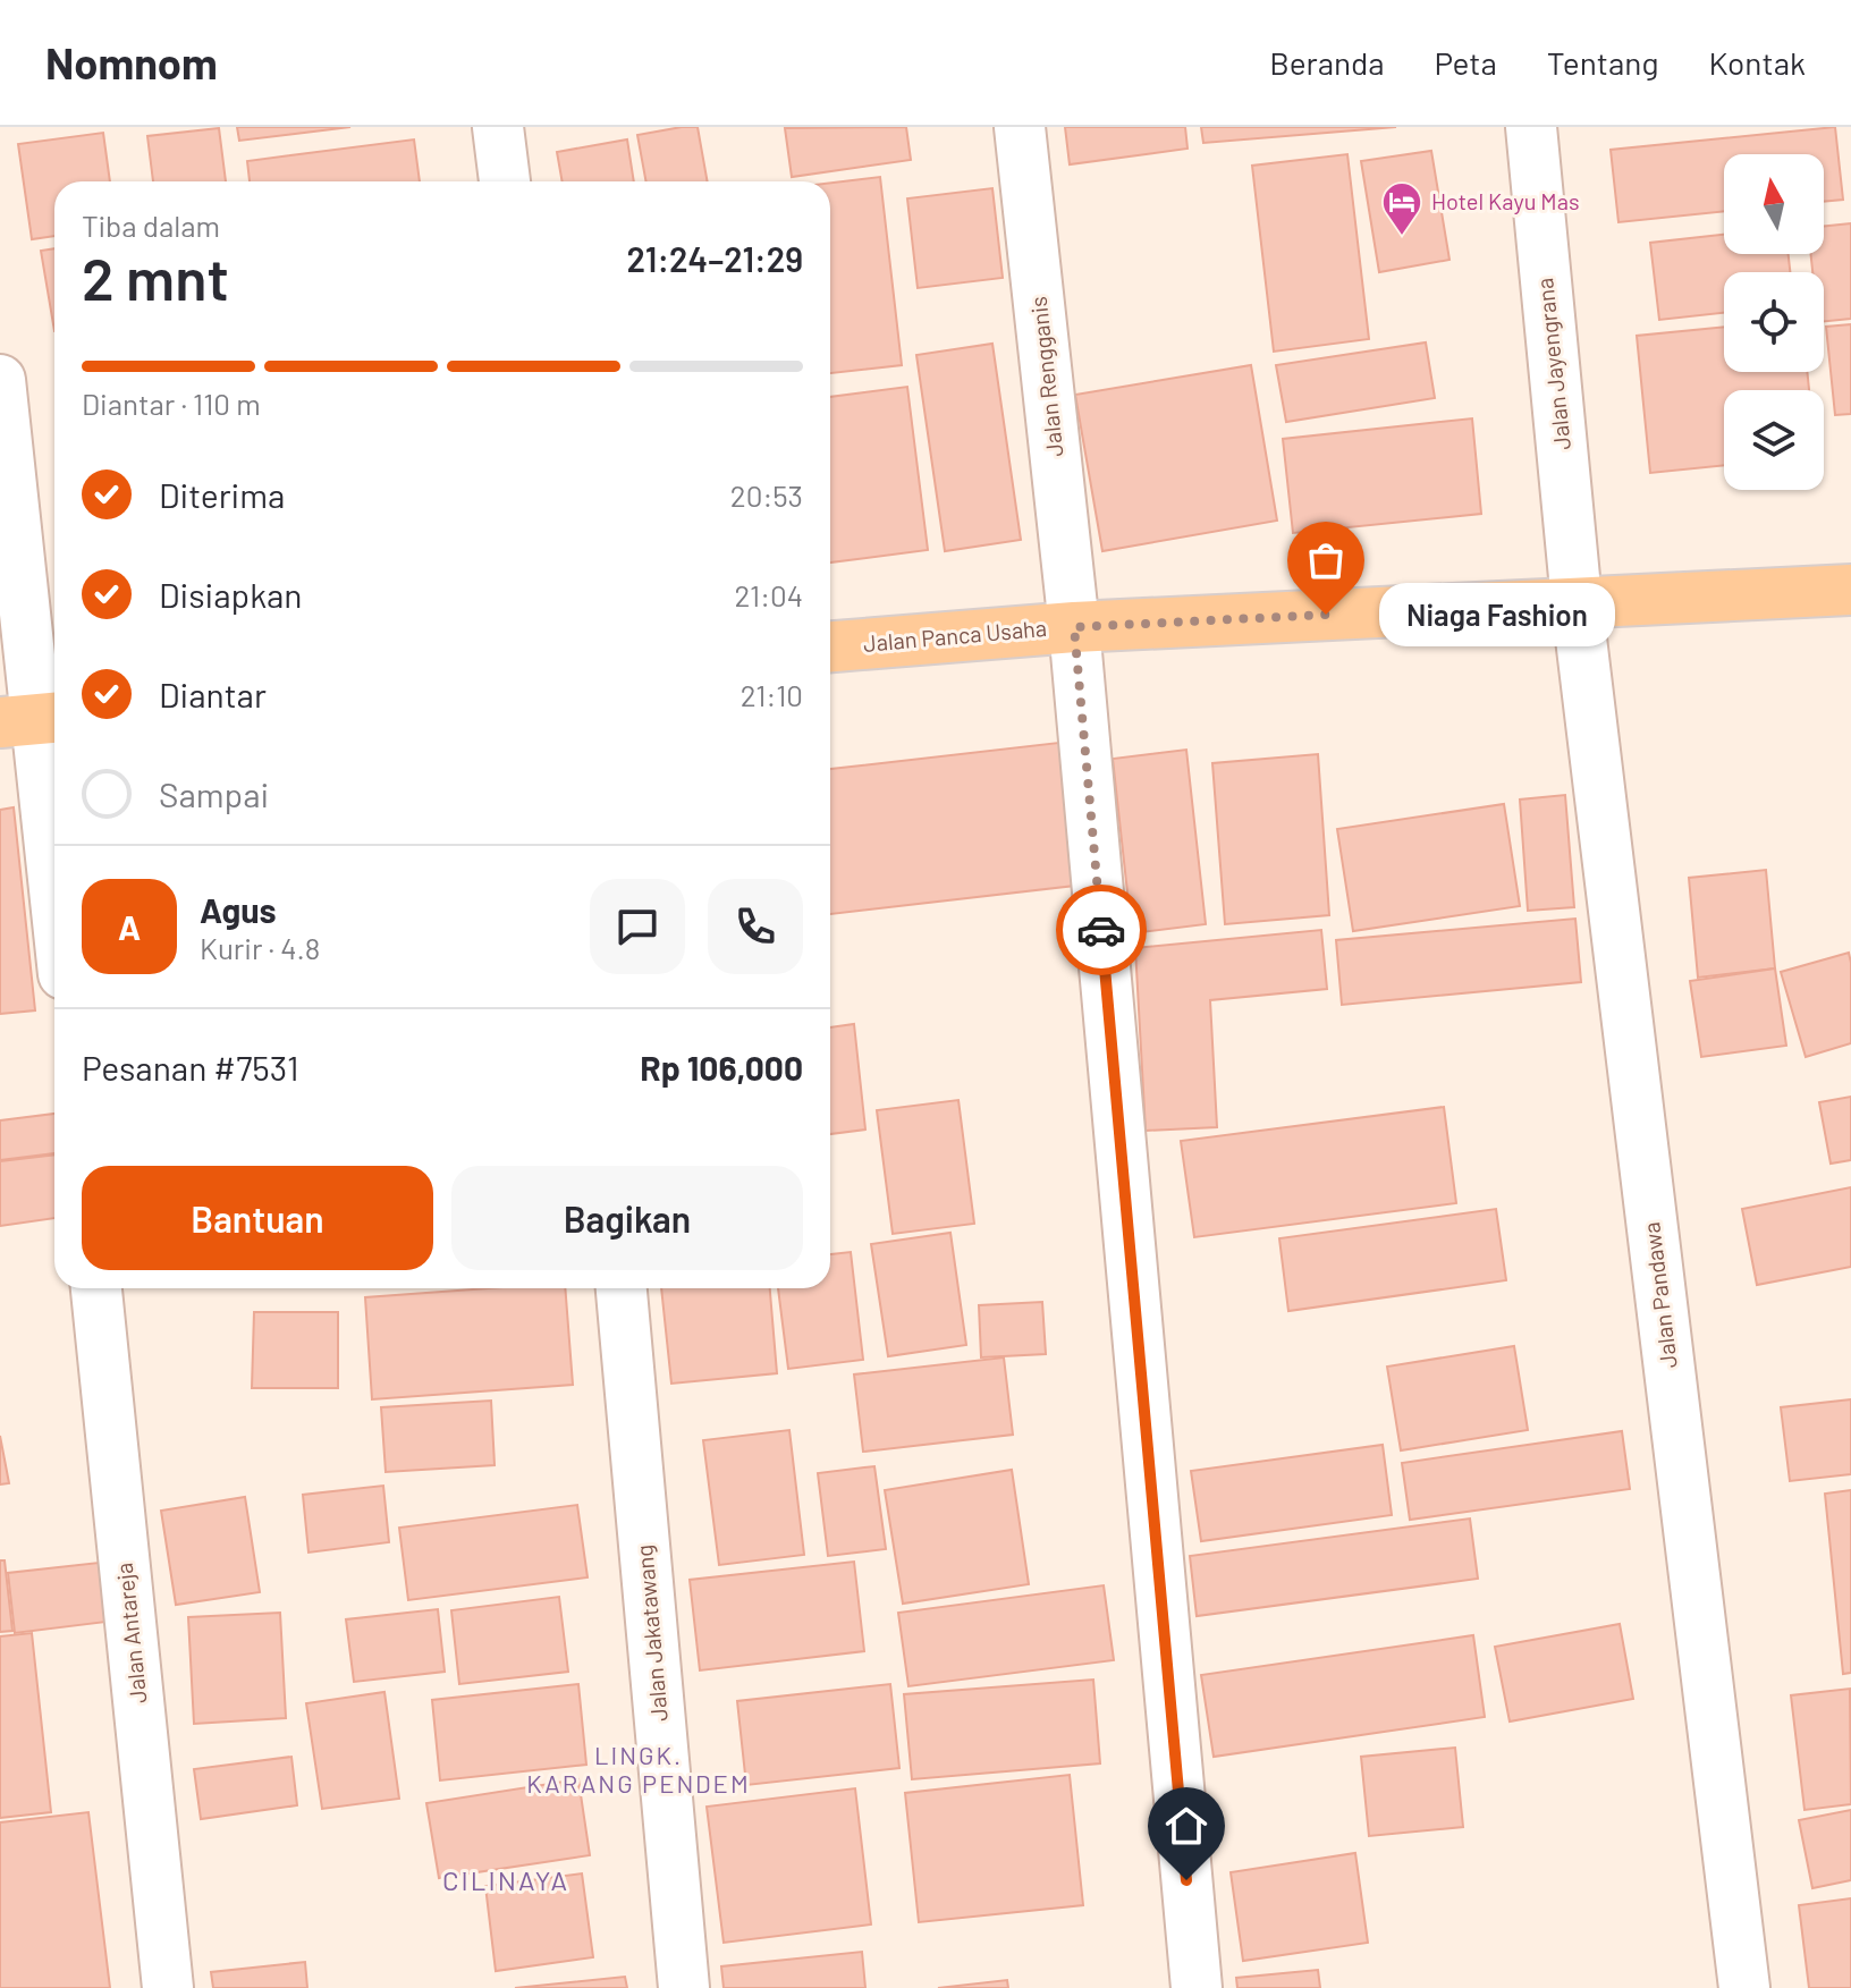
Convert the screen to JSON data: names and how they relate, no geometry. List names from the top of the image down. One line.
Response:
{"streets":{"main road":["Jalan Panca Usaha"],"street":["Jalan Jayengrana","Jalan Rengganis","Jalan Pandawa","Jalan Antareja","Jalan Jakatawang"]},"crossings":[["Jalan Jayengrana","Jalan Panca Usaha"],["Jalan Jayengrana","Jalan Pandawa"],["Jalan Rengganis","Jalan Panca Usaha"],["Jalan Panca Usaha","Jalan Pandawa"]],"districts":["LINGK. KARANG PENDEM","CILINAYA"],"places":{"hotel":["Hotel Kayu Mas"],"other":["Niaga Fashion"]},"north":"top","page":{"header":"Nomnom","nav":["Beranda","Peta","Tentang","Kontak"],"heading":["2 mnt","Tiba dalam","21:24–21:29"],"panel":["Agus","Kurir · 4.8","Pesanan #7531","Rp 106,000"],"bar":"Diantar · 110 m","list":[["Diterima","20:53"],["Disiapkan","21:04"],["Diantar","21:10"],"Sampai"],"bubble":"Niaga Fashion","round":"A","buttons":["Bantuan","Bagikan"]}}
